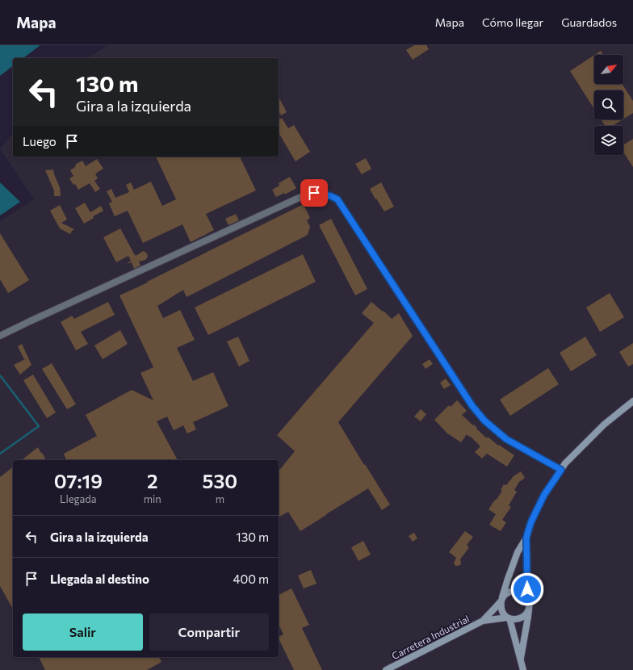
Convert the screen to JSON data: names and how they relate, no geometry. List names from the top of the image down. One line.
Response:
{"streets":{"main road":["Carretera Industrial"]},"north":"top right","page":{"header":"Mapa","nav":["Mapa","Cómo llegar","Guardados"],"turn":["130 m","Gira a la izquierda"],"then":"Luego","eta":["07:19","Llegada","2","min","530","m"],"list":[{"name":"Gira a la izquierda","value":"130 m"},{"name":"Llegada al destino","value":"400 m"}],"buttons":["Salir","Compartir"]}}
